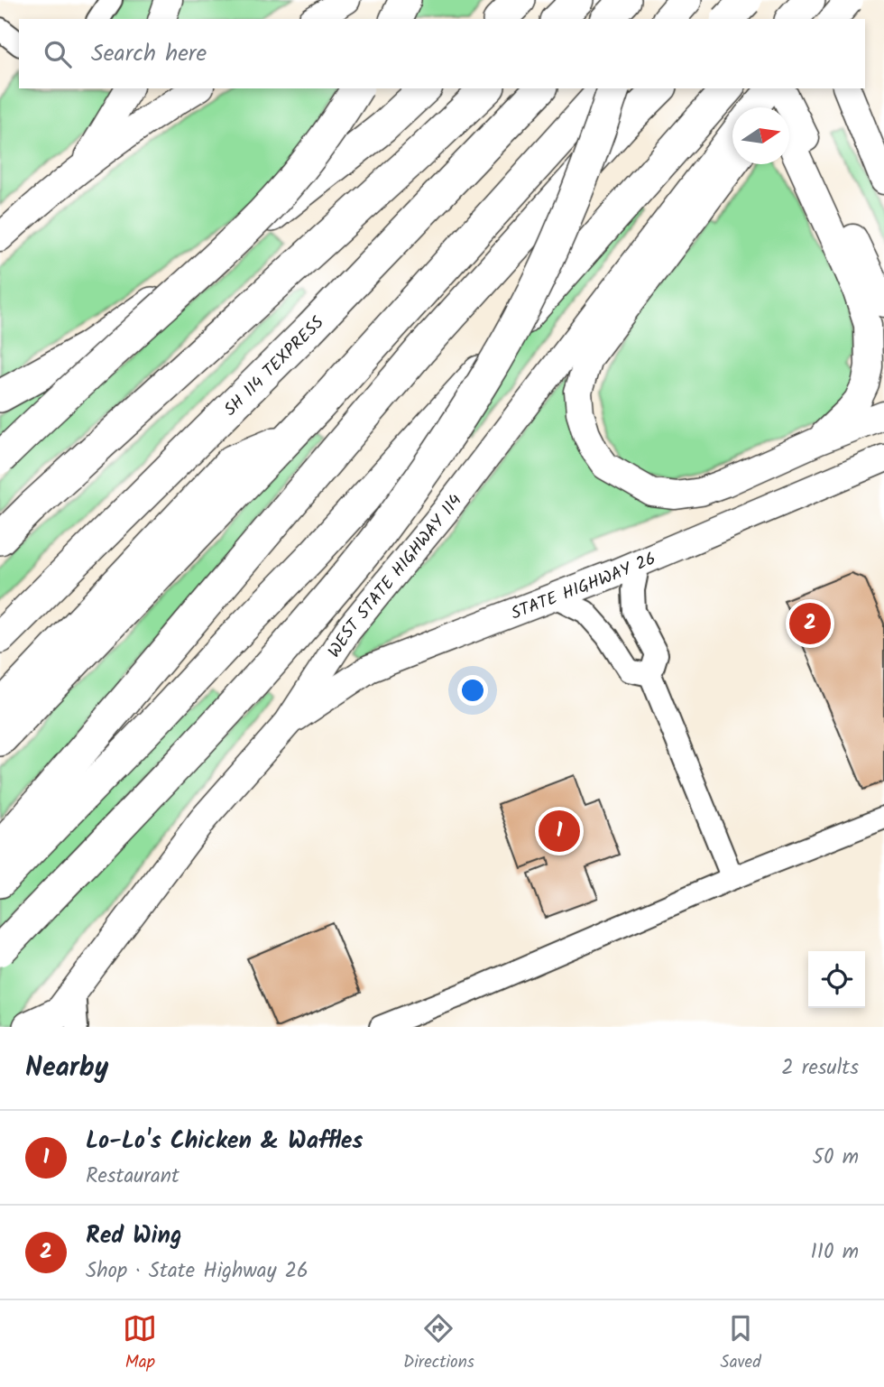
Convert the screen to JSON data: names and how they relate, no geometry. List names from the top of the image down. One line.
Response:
{"streets":{"highway":["SH 114 TEXPRESS"],"main road":["WEST STATE HIGHWAY 114","STATE HIGHWAY 26"]},"crossings":[["WEST STATE HIGHWAY 114","STATE HIGHWAY 26"]],"north":"right","page":{"search":"Search here","pins":["2","1"],"heading":["Nearby","2 results"],"list":[{"mark":"1","name":"Lo-Lo's Chicken & Waffles","note":"Restaurant","value":"50 m"},{"mark":"2","name":"Red Wing","note":"Shop · State Highway 26","value":"110 m"}],"nav":["Map","Directions","Saved"]}}
